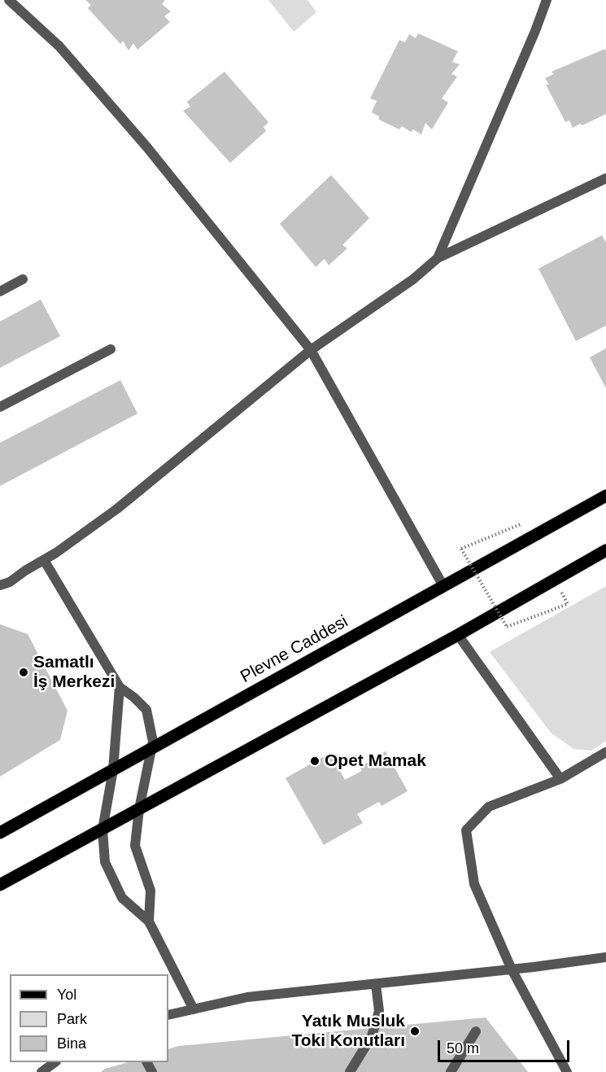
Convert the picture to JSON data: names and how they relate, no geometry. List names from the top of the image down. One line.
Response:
{"streets":{"main road":["Plevne Caddesi"]},"places":["Samatlı İş Merkezi","Opet Mamak","Yatık Musluk Toki Konutları"],"legend":["Yol","Park","Bina"],"scale_bar":"50 m"}
